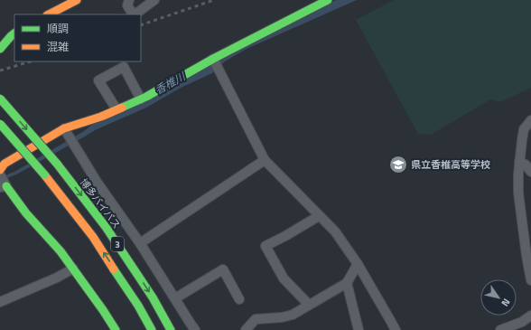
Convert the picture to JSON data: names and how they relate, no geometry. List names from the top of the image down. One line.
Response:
{"streets":{"main road":["博多バイパス","3"]},"water":["香椎川"],"places":{"school or university":["県立香椎高等学校"]},"legend":["順調","混雑"],"north":"bottom right"}
